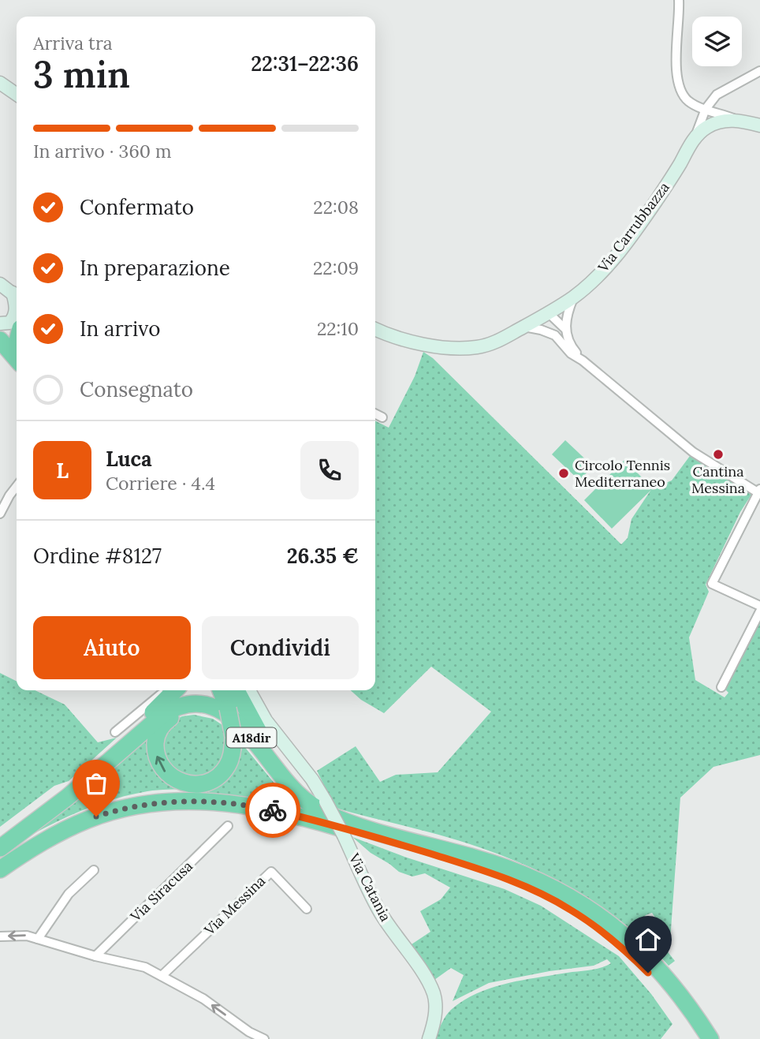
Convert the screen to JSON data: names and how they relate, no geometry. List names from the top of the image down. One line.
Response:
{"streets":{"highway":["A18dir"],"main road":["Via Carrubbazza","Via Catania"],"street":["Via Siracusa","Via Messina"]},"places":["Cantina Messina","Circolo Tennis Mediterraneo"],"page":{"heading":["3 min","Arriva tra","22:31–22:36"],"panel":["Luca","Corriere · 4.4","Ordine #8127","26.35 €"],"bar":"In arrivo · 360 m","list":[["Confermato","22:08"],["In preparazione","22:09"],["In arrivo","22:10"],"Consegnato"],"round":"L","buttons":["Aiuto","Condividi"]}}
